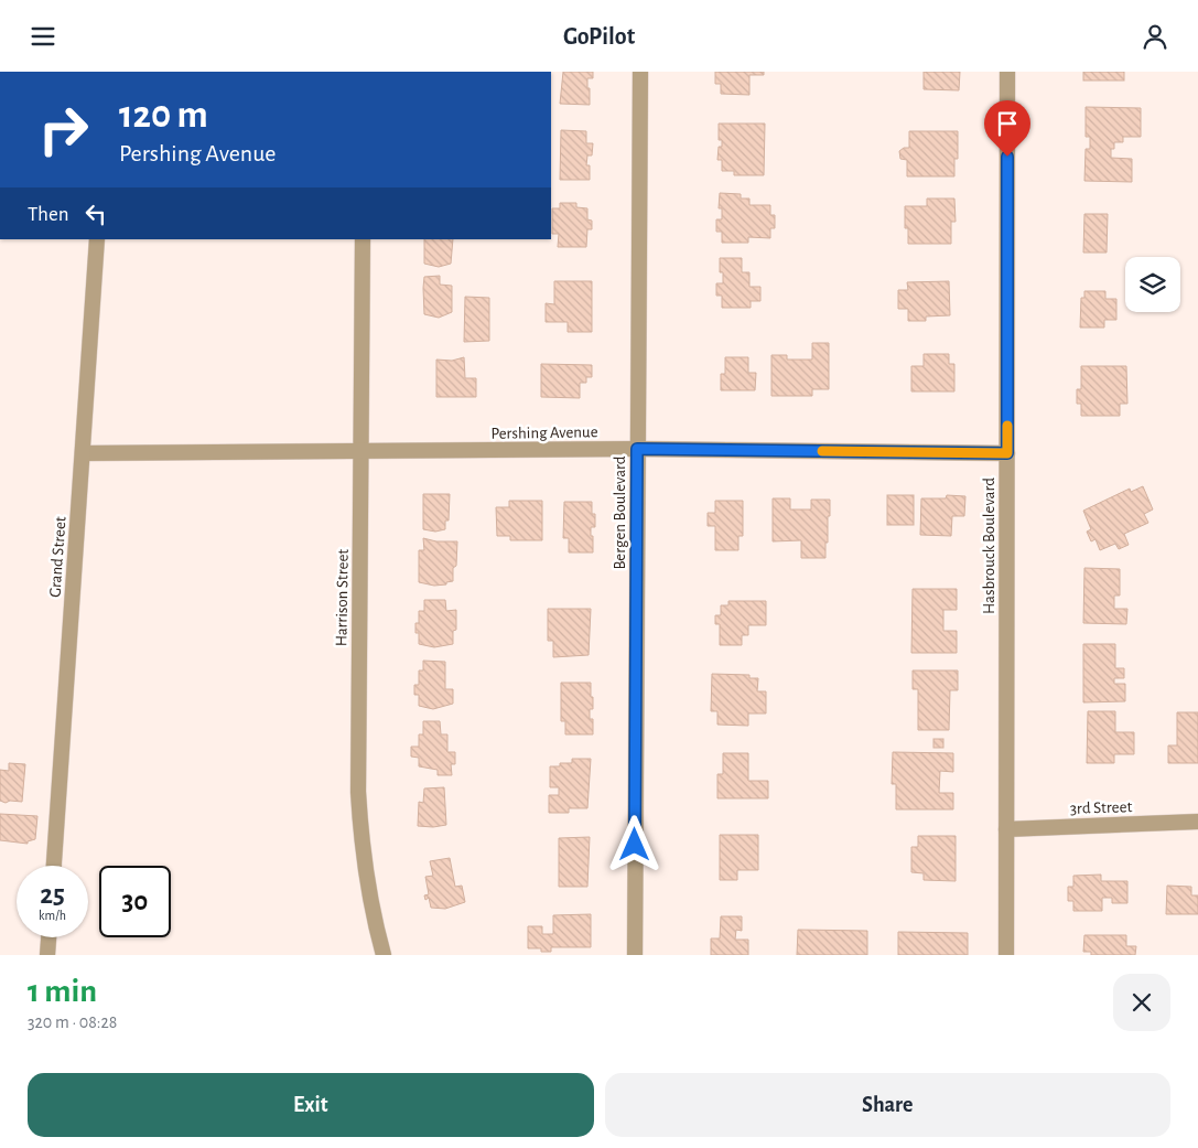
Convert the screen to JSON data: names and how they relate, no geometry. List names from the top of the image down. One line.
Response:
{"streets":{"street":["Pershing Avenue","Bergen Boulevard","Hasbrouck Boulevard","Grand Street","Harrison Street","3rd Street"]},"crossings":[["Pershing Avenue","Bergen Boulevard"],["Pershing Avenue","Hasbrouck Boulevard"],["Pershing Avenue","Grand Street"],["Pershing Avenue","Harrison Street"],["Hasbrouck Boulevard","3rd Street"]],"page":{"header":"GoPilot","turn":["120 m","Pershing Avenue"],"then":"Then","speed":"25 km/h","limit":"30","heading":["1 min","320 m · 08:28"],"buttons":["Exit","Share"]}}
